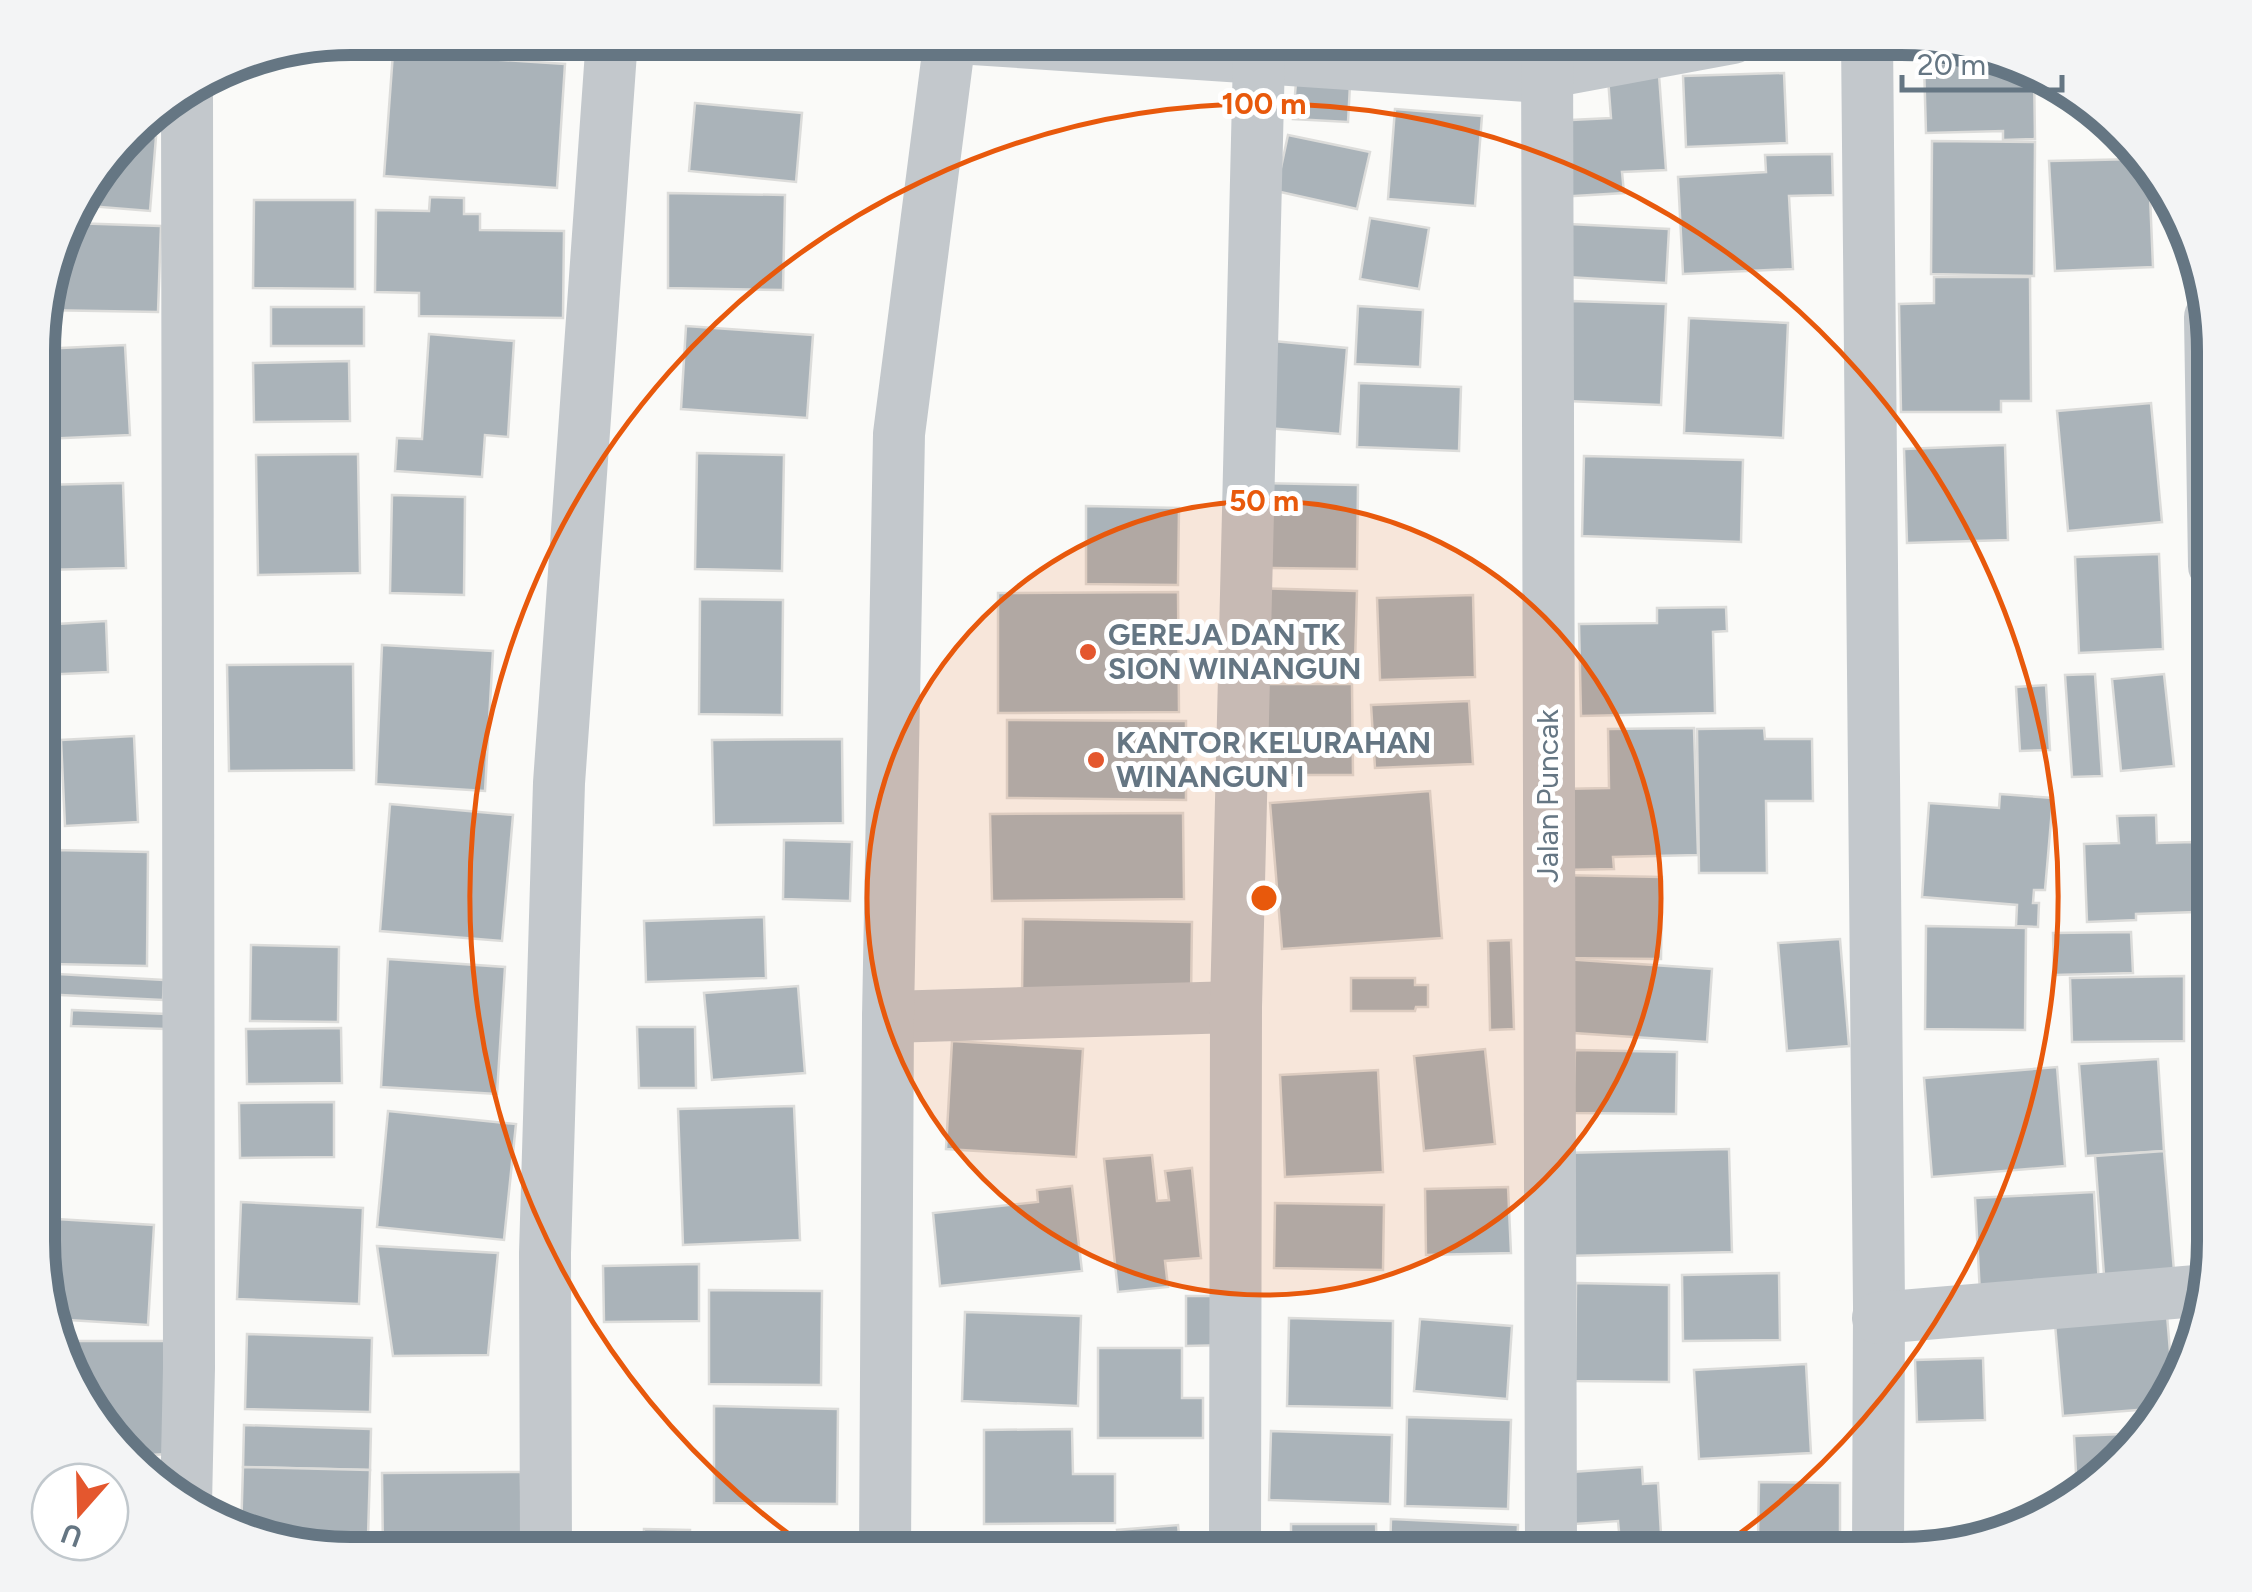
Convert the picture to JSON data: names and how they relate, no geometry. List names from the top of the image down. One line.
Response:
{"streets":{"street":["Jalan Puncak"]},"places":["GEREJA DAN TK SION WINANGUN","KANTOR KELURAHAN WINANGUN I"],"scale_bar":"20 m","north":"bottom","rings":["100 m","50 m"]}
